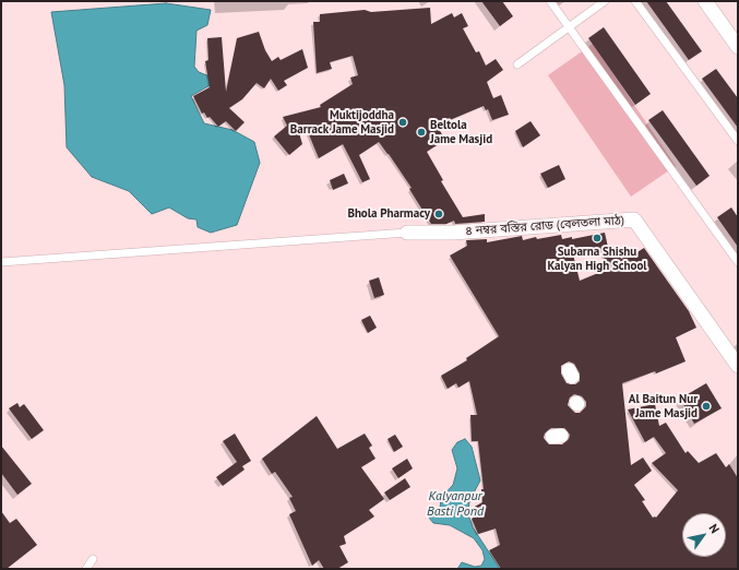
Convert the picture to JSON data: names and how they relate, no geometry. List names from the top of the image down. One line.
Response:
{"streets":{"street":["৪ নম্বর বস্তির রোড (বেলতলা মাঠ)"]},"water":["Kalyanpur Basti Pond"],"places":["Muktijoddha Barrack Jame Masjid","Beltola Jame Masjid","Bhola Pharmacy","Subarna Shishu Kalyan High School","Al Baitun Nur Jame Masjid"],"north":"top right"}
